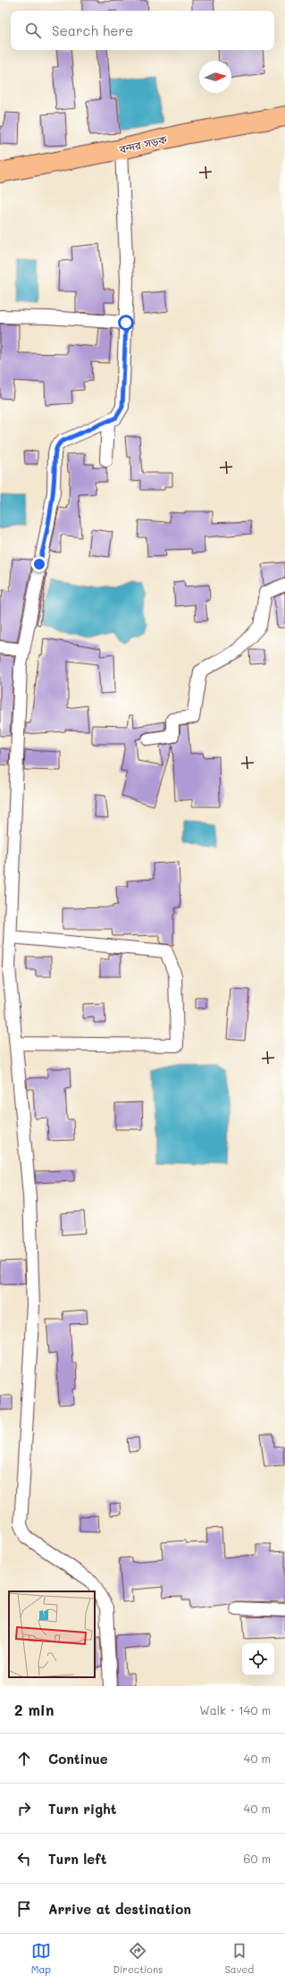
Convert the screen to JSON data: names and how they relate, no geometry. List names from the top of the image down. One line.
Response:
{"streets":{"highway":["বন্দর সড়ক"]},"north":"right","page":{"search":"Search here","heading":["2 min","Walk · 140 m"],"list":[["Continue","40 m"],["Turn right","40 m"],["Turn left","60 m"],"Arrive at destination"],"nav":["Map","Directions","Saved"]}}
